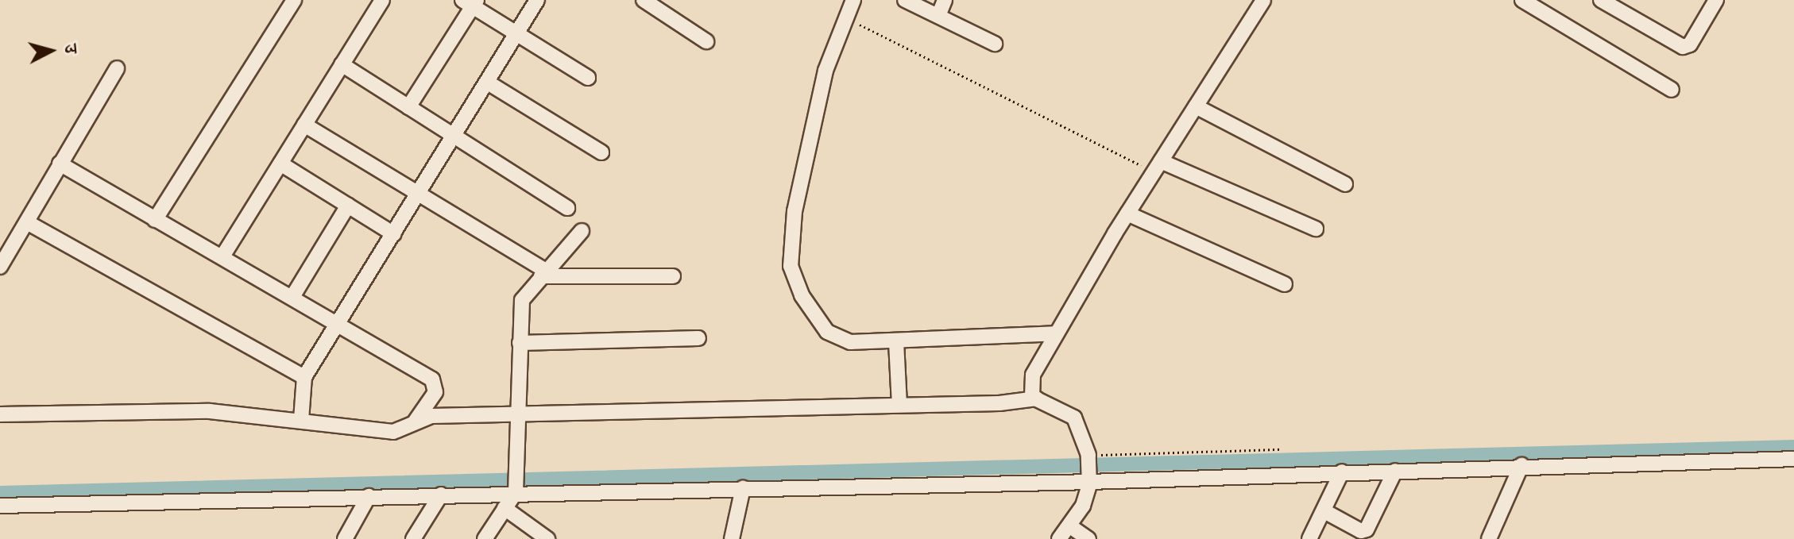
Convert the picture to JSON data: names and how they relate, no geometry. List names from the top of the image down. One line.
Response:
{"north":"right"}
